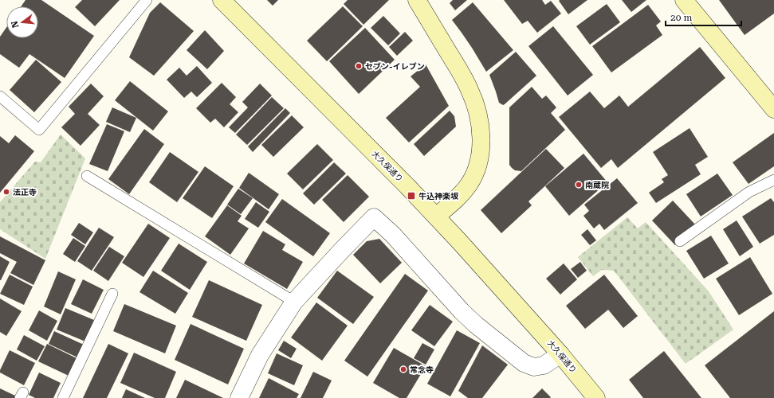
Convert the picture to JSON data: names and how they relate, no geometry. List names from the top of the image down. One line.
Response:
{"streets":{"main road":["大久保通り"]},"places":{"other":["セブン-イレブン","南蔵院","法正寺","常念寺"],"transit":["牛込神楽坂"]},"scale_bar":"20 m","north":"left"}
